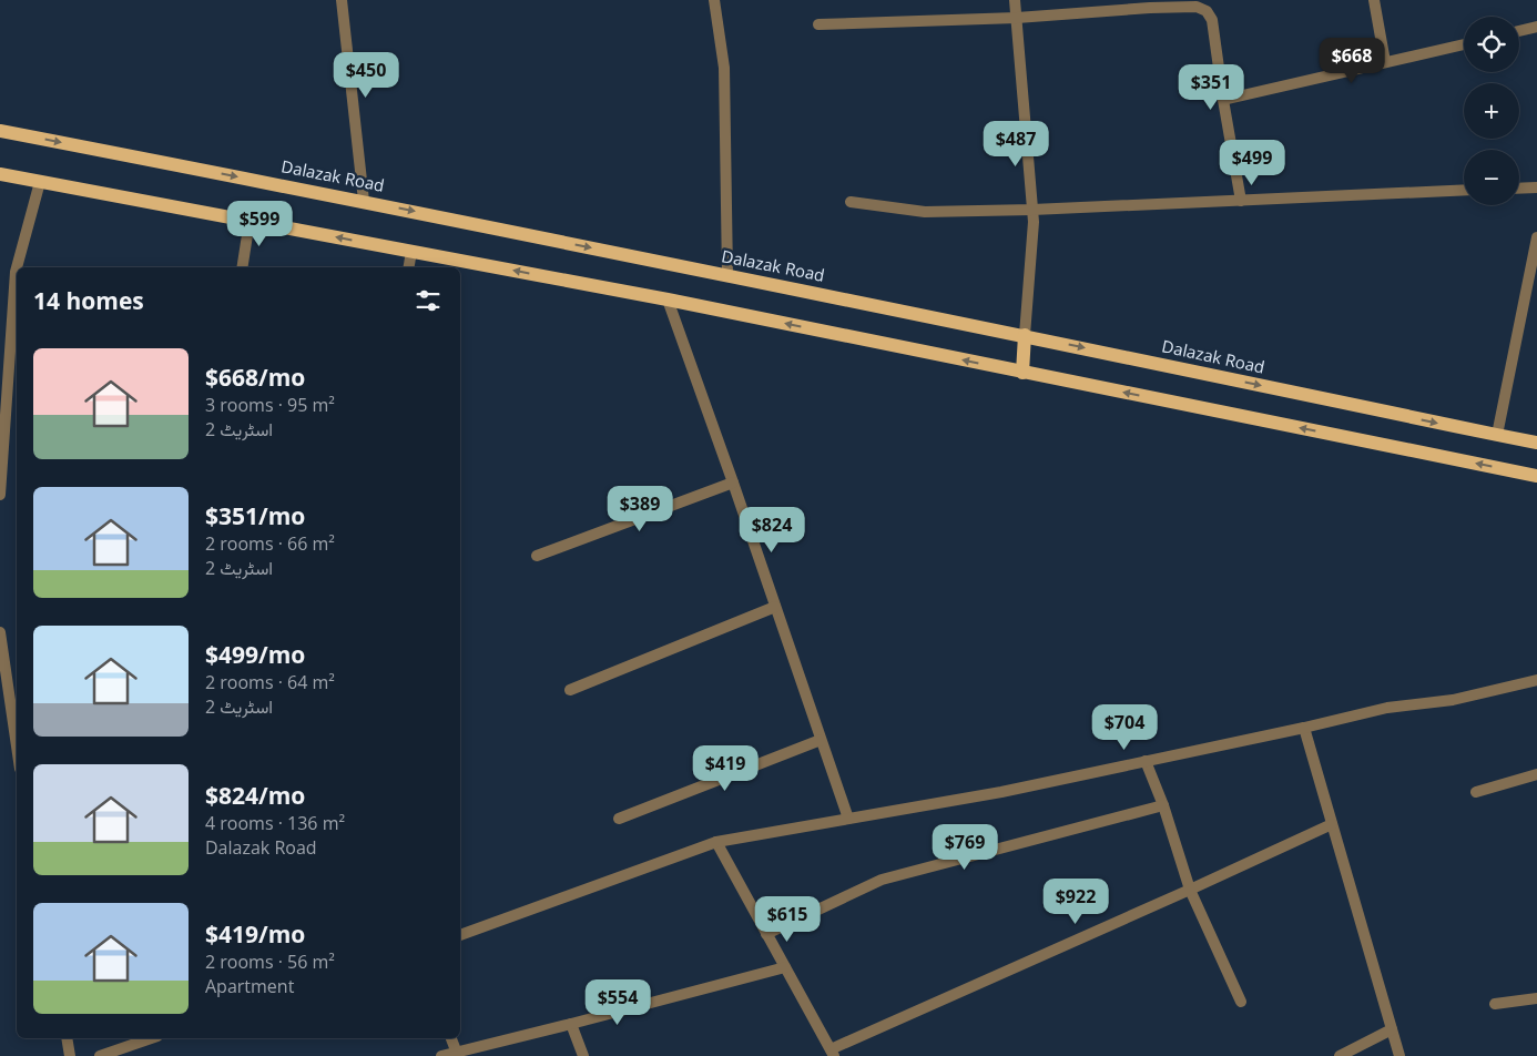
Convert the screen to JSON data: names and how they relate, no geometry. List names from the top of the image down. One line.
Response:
{"streets":{"main road":["Dalazak Road"]},"page":{"map_buttons":["+","−"],"price":["$668","$450","$351","$487","$499","$599","$389","$824","$704","$419","$769","$922","$615","$554"],"heading":"14 homes","list":[{"name":"$668/mo","note":"3 rooms · 95 m² · اسٹریٹ 2"},{"name":"$351/mo","note":"2 rooms · 66 m² · اسٹریٹ 2"},{"name":"$499/mo","note":"2 rooms · 64 m² · اسٹریٹ 2"},{"name":"$824/mo","note":"4 rooms · 136 m² · Dalazak Road"},{"name":"$419/mo","note":"2 rooms · 56 m² · Apartment"}]}}
